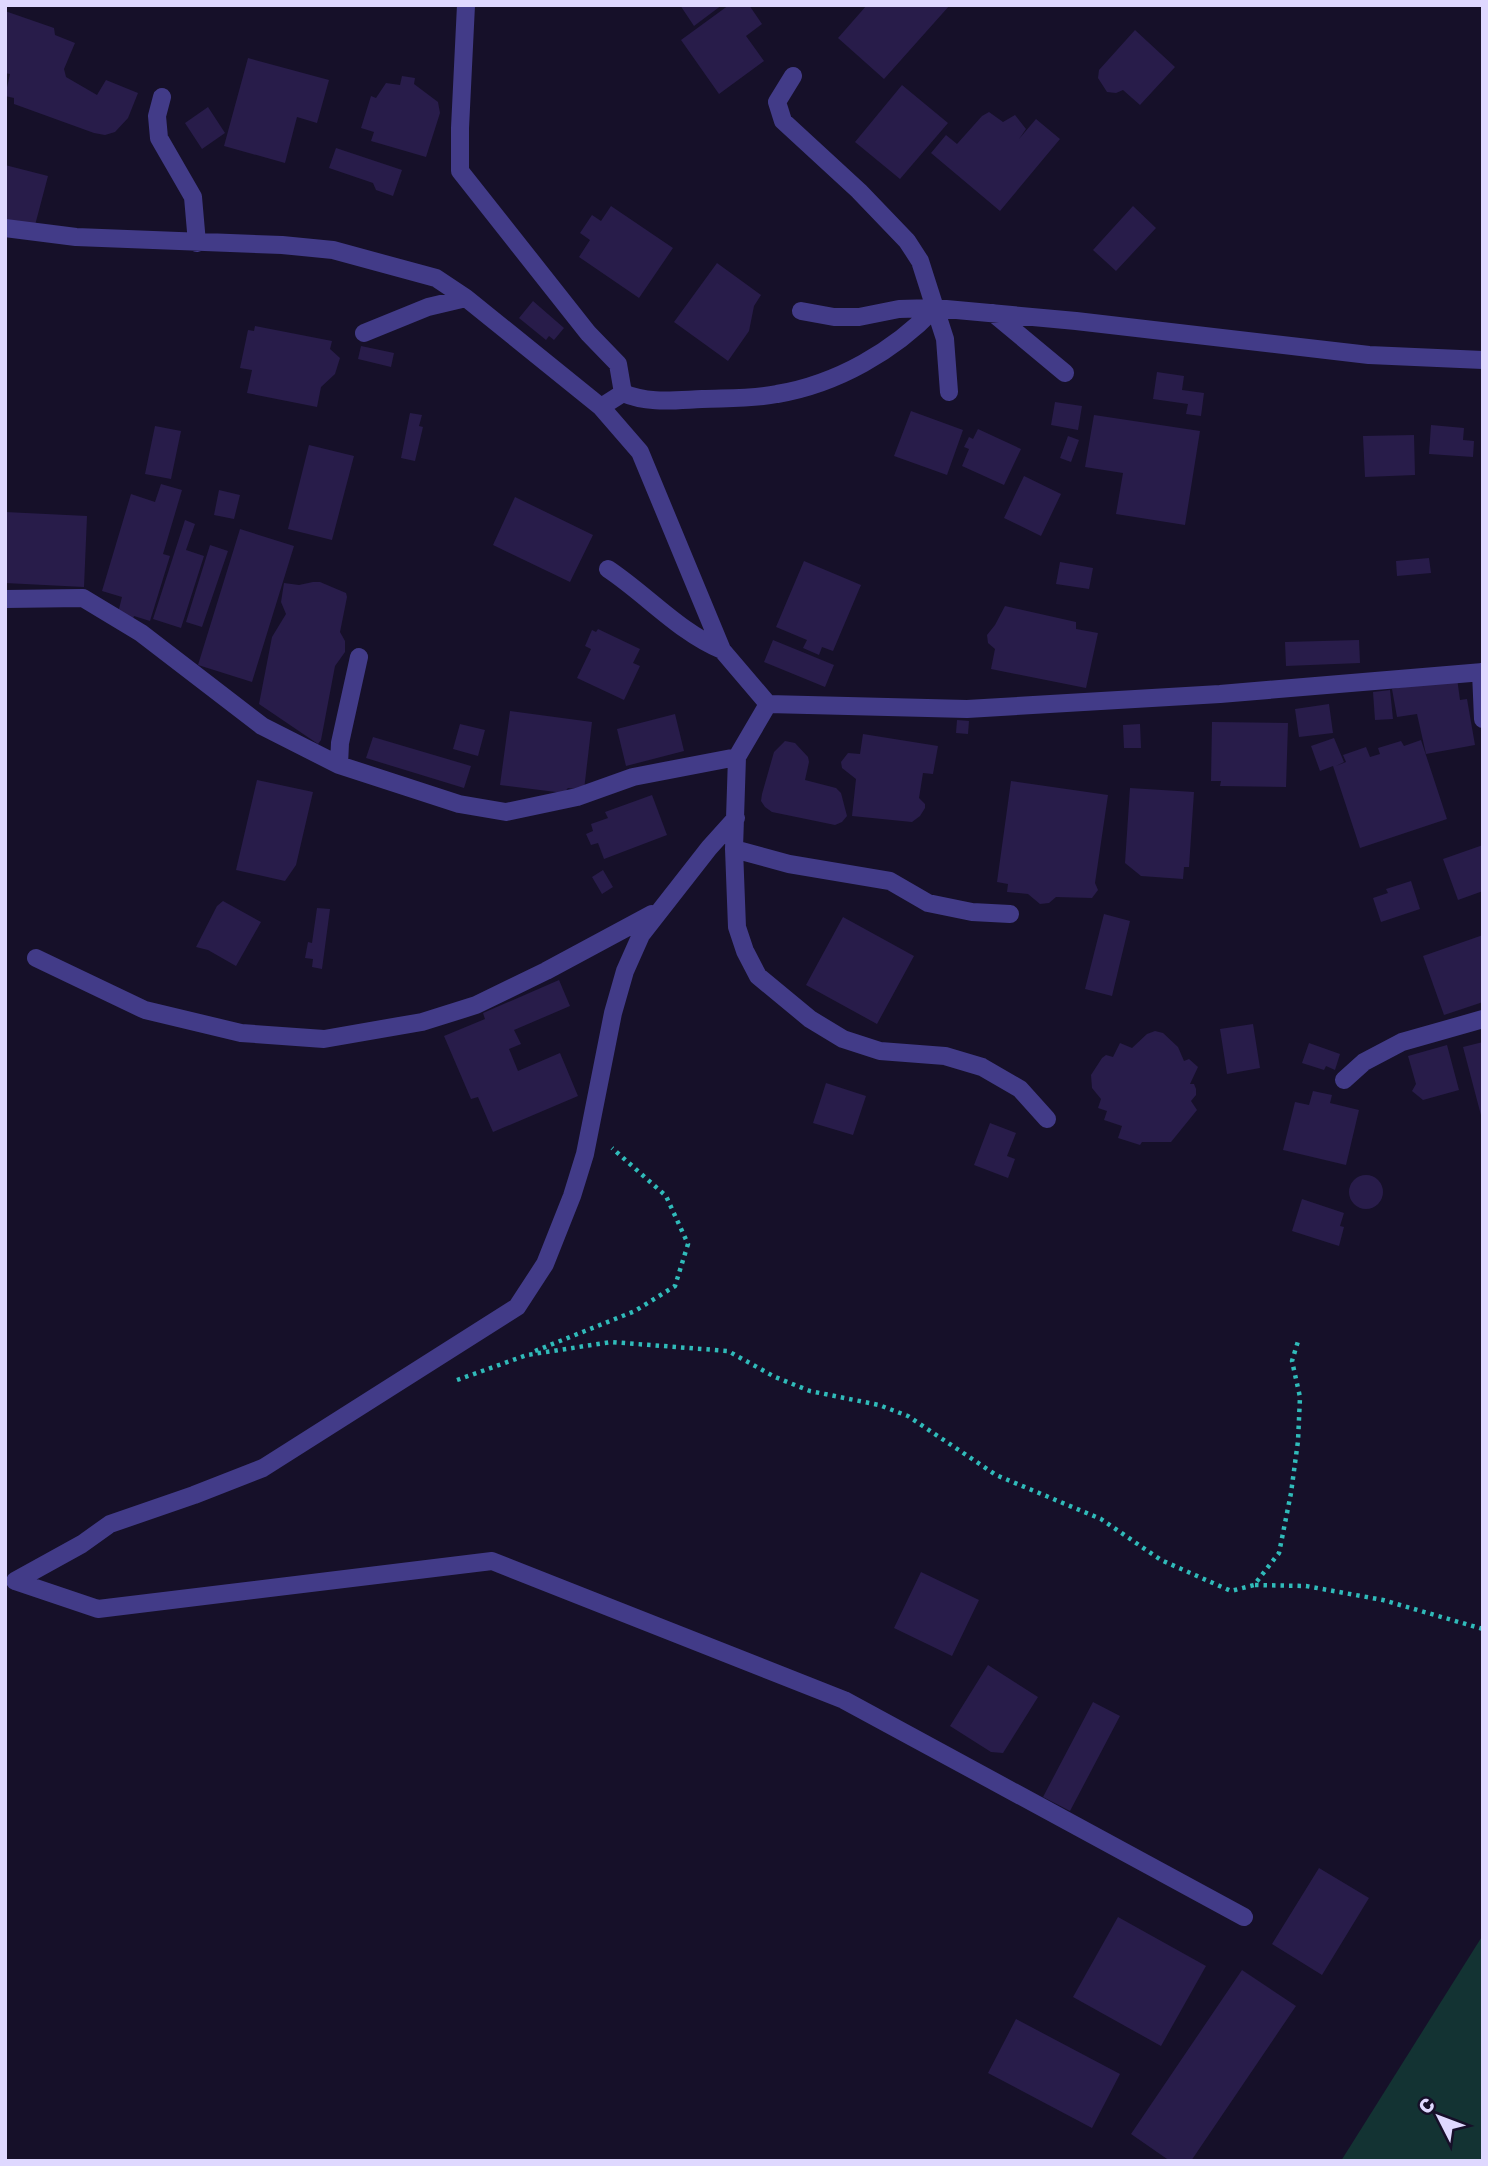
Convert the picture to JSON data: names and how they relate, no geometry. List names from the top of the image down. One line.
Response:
{"north":"top left"}
